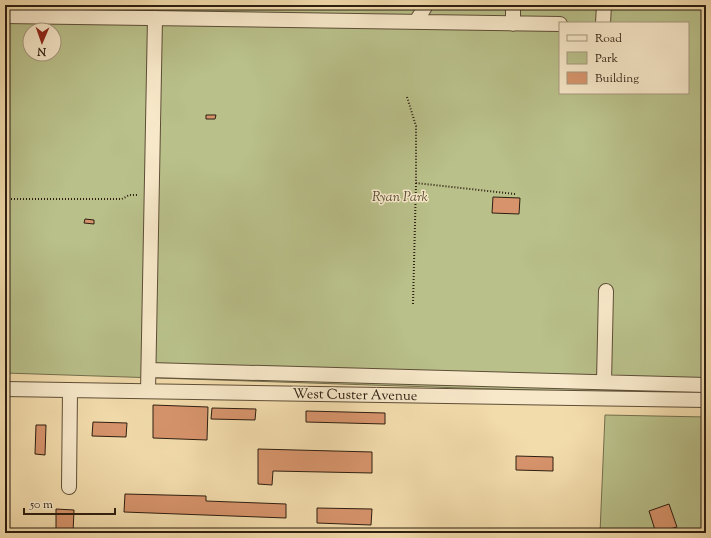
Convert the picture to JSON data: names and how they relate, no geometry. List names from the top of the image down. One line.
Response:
{"streets":{"street":["West Custer Avenue"]},"parks":["Ryan Park"],"legend":["Road","Park","Building"],"scale_bar":"50 m","north":"bottom"}
